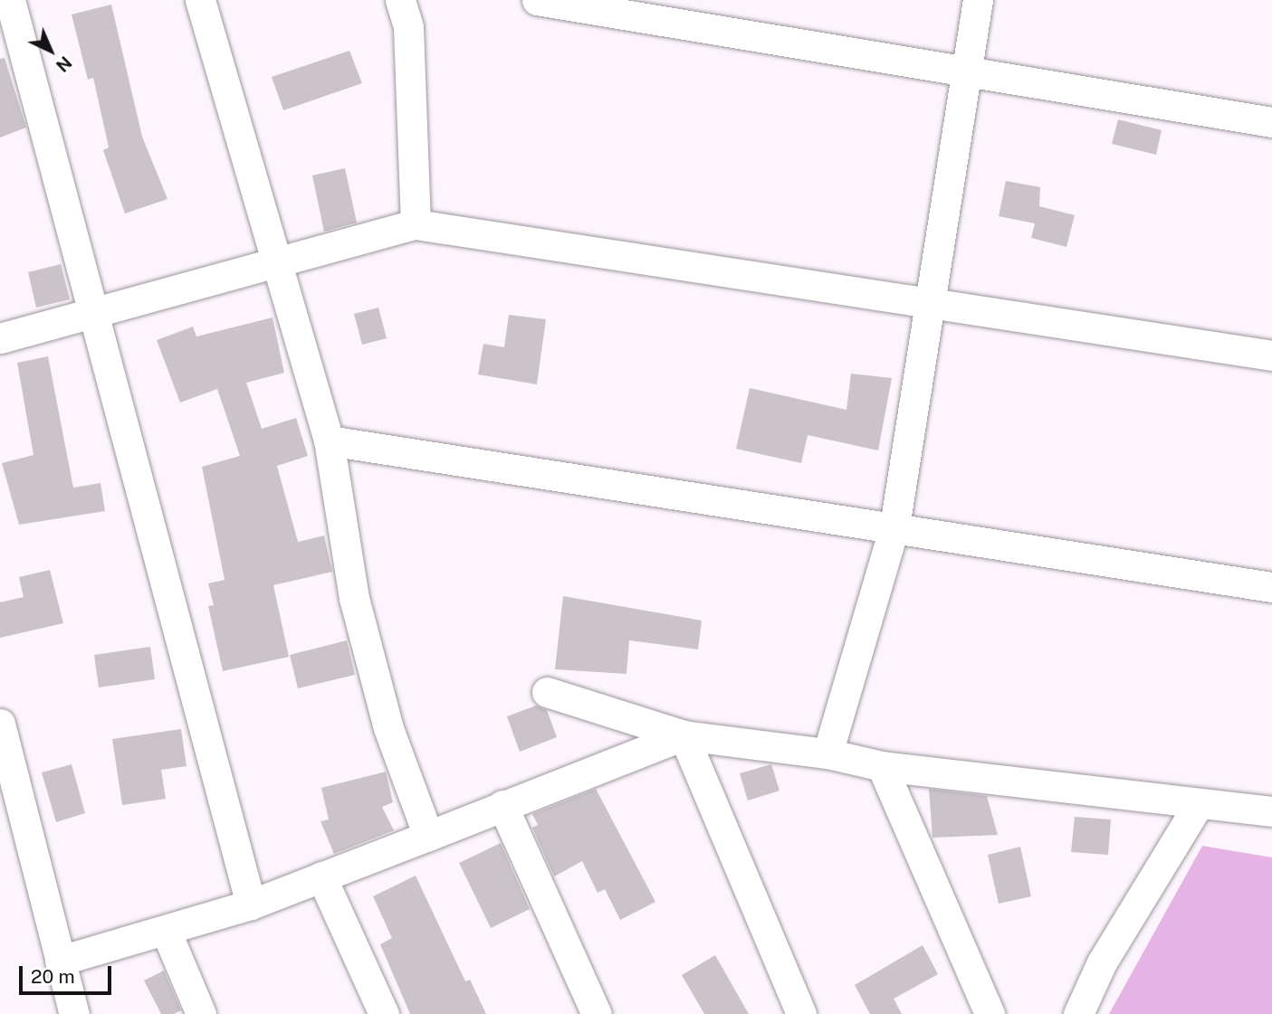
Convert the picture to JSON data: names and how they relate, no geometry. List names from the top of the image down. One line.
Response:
{"scale_bar":"20 m","north":"bottom right"}
